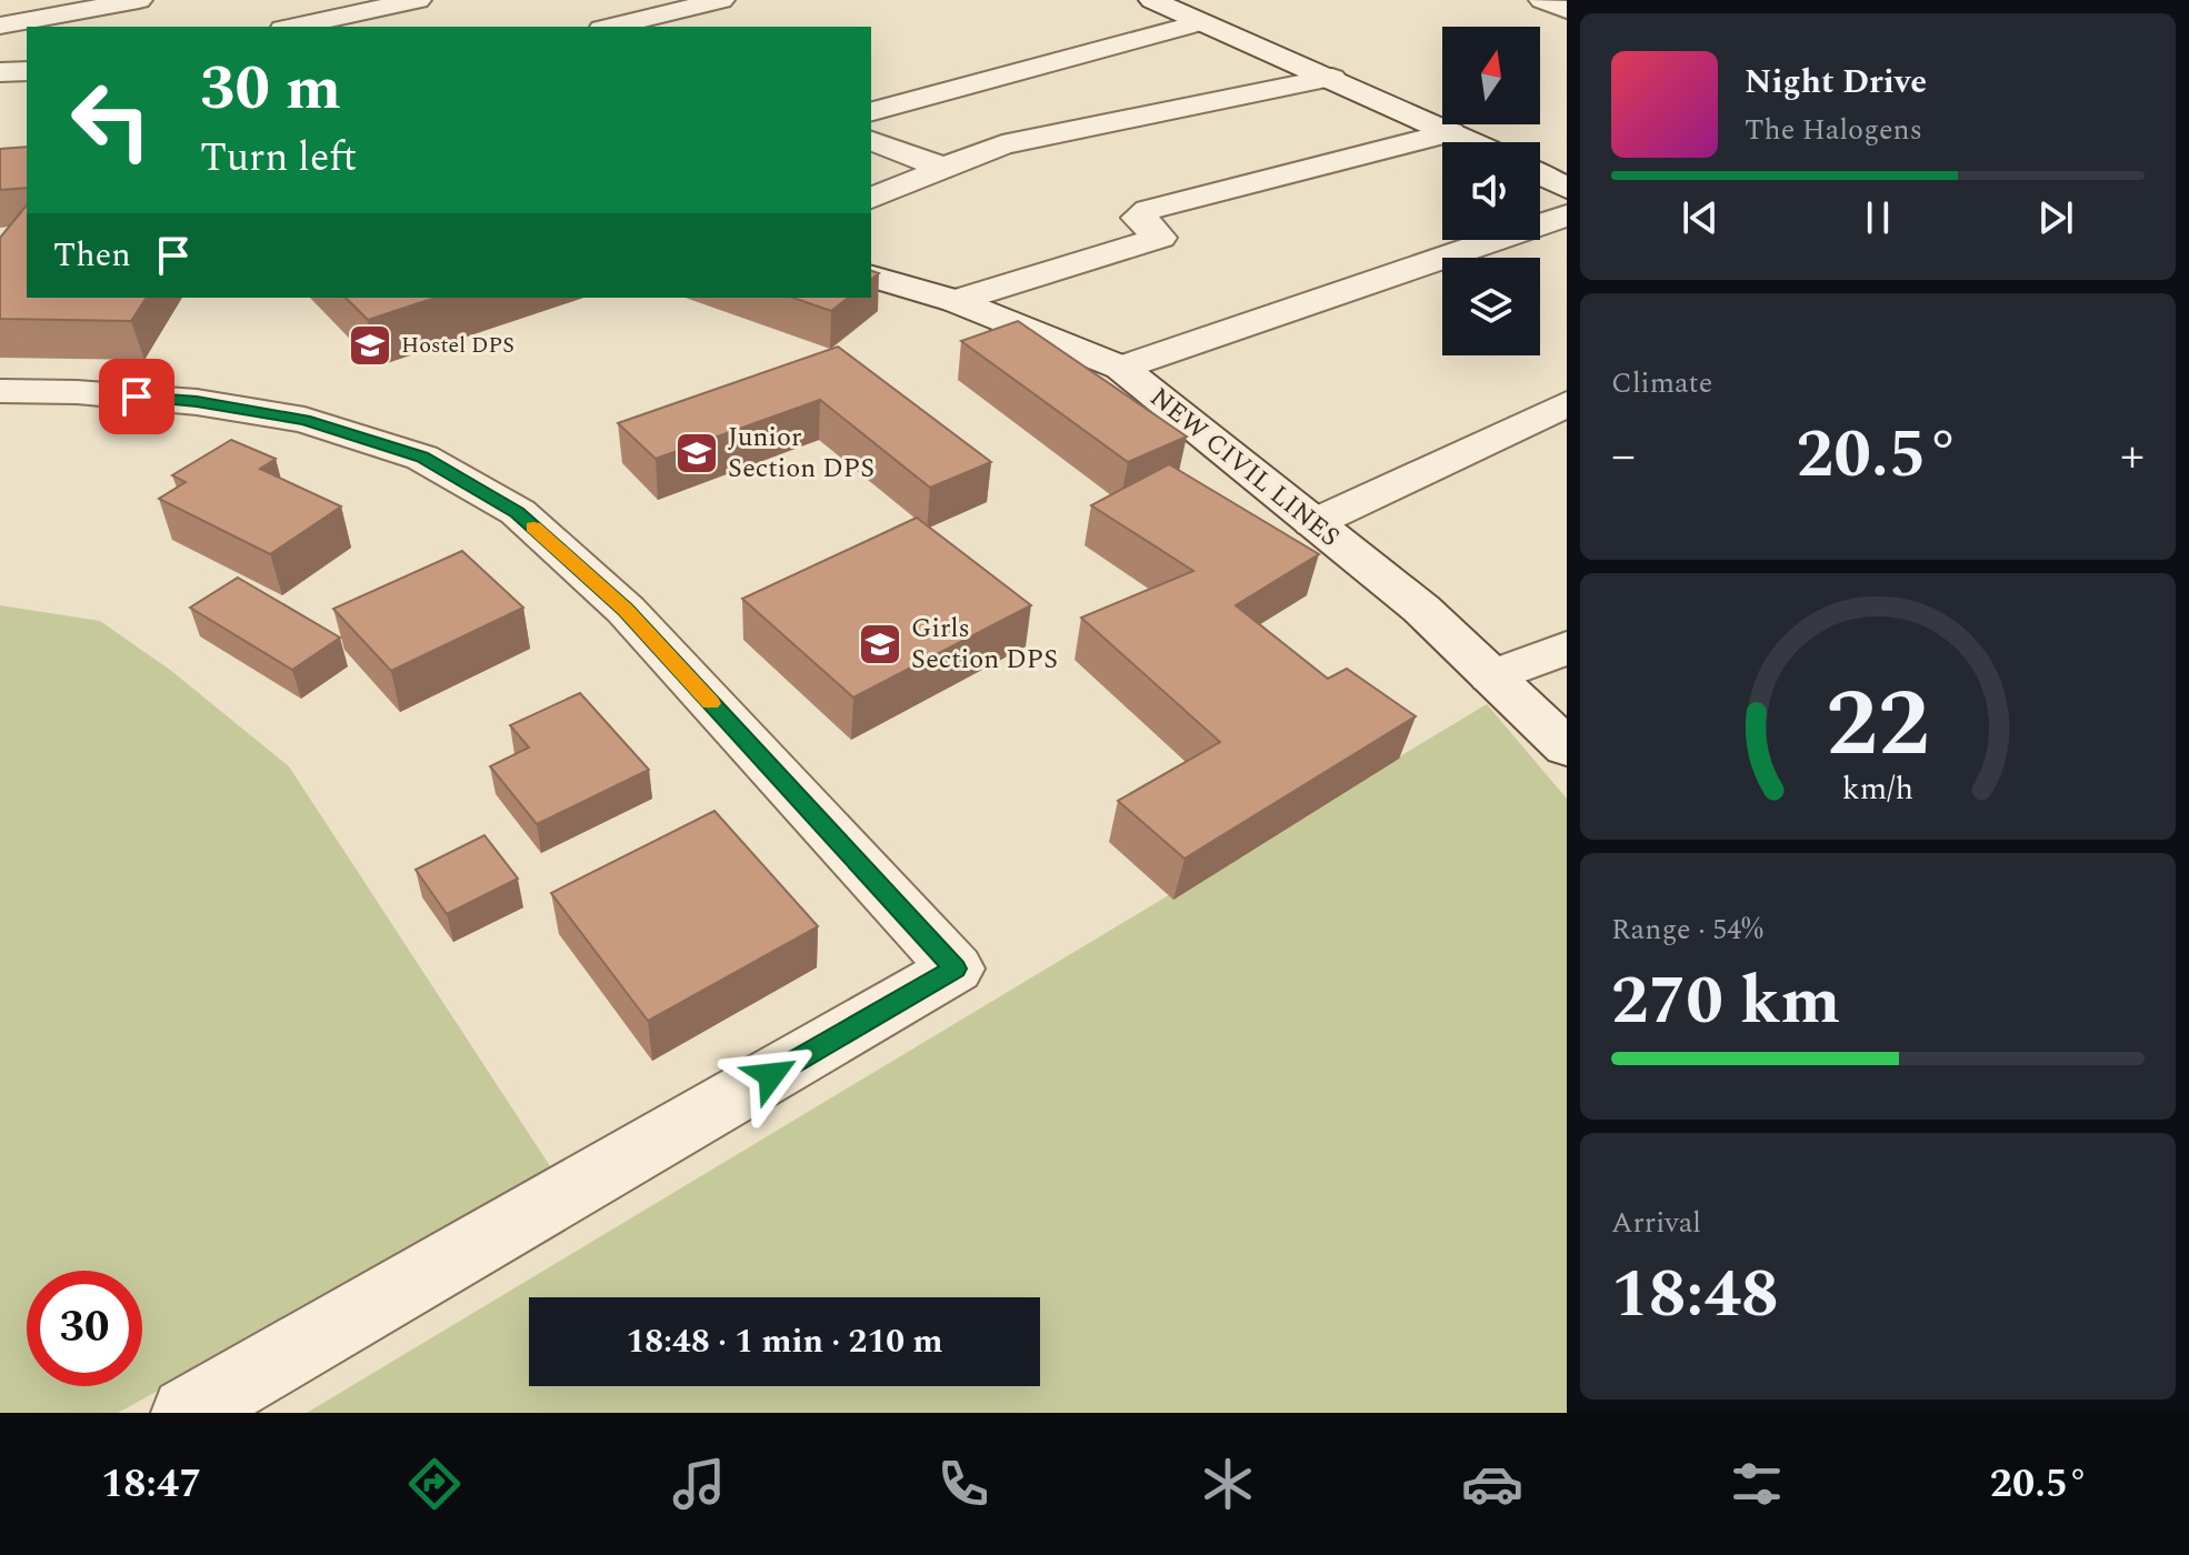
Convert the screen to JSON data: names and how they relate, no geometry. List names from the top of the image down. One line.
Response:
{"streets":{"street":["NEW CIVIL LINES"]},"places":{"school or university":["Hostel DPS","Junior Section DPS","Girls Section DPS"]},"north":"top","page":{"turn":["30 m","Turn left"],"song":["Night Drive","The Halogens"],"then":"Then","tile":["Climate",["Range · 54%","270 km"],["Arrival","18:48"]],"heat":["−","20.5°","+"],"limit":"30","trip":"18:48 · 1 min · 210 m","tabs":["18:47","20.5°"],"gauge":["22","km/h"]}}
